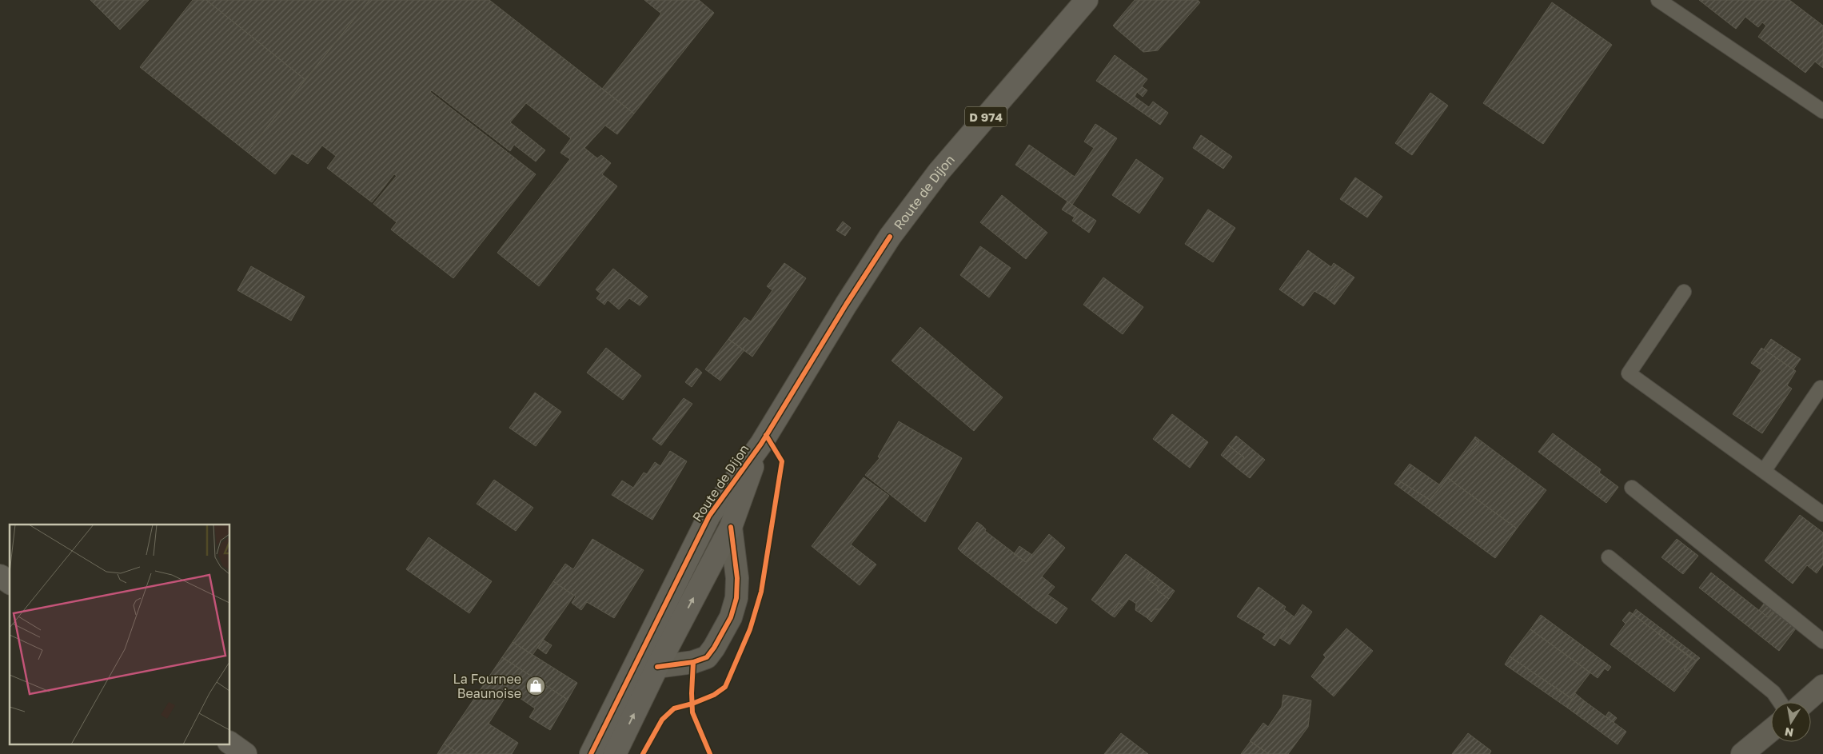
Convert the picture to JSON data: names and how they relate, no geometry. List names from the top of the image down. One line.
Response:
{"streets":{"main road":["D 974","Route de Dijon"]},"places":{"shop":["La Fournee Beaunoise"]},"north":"bottom"}
